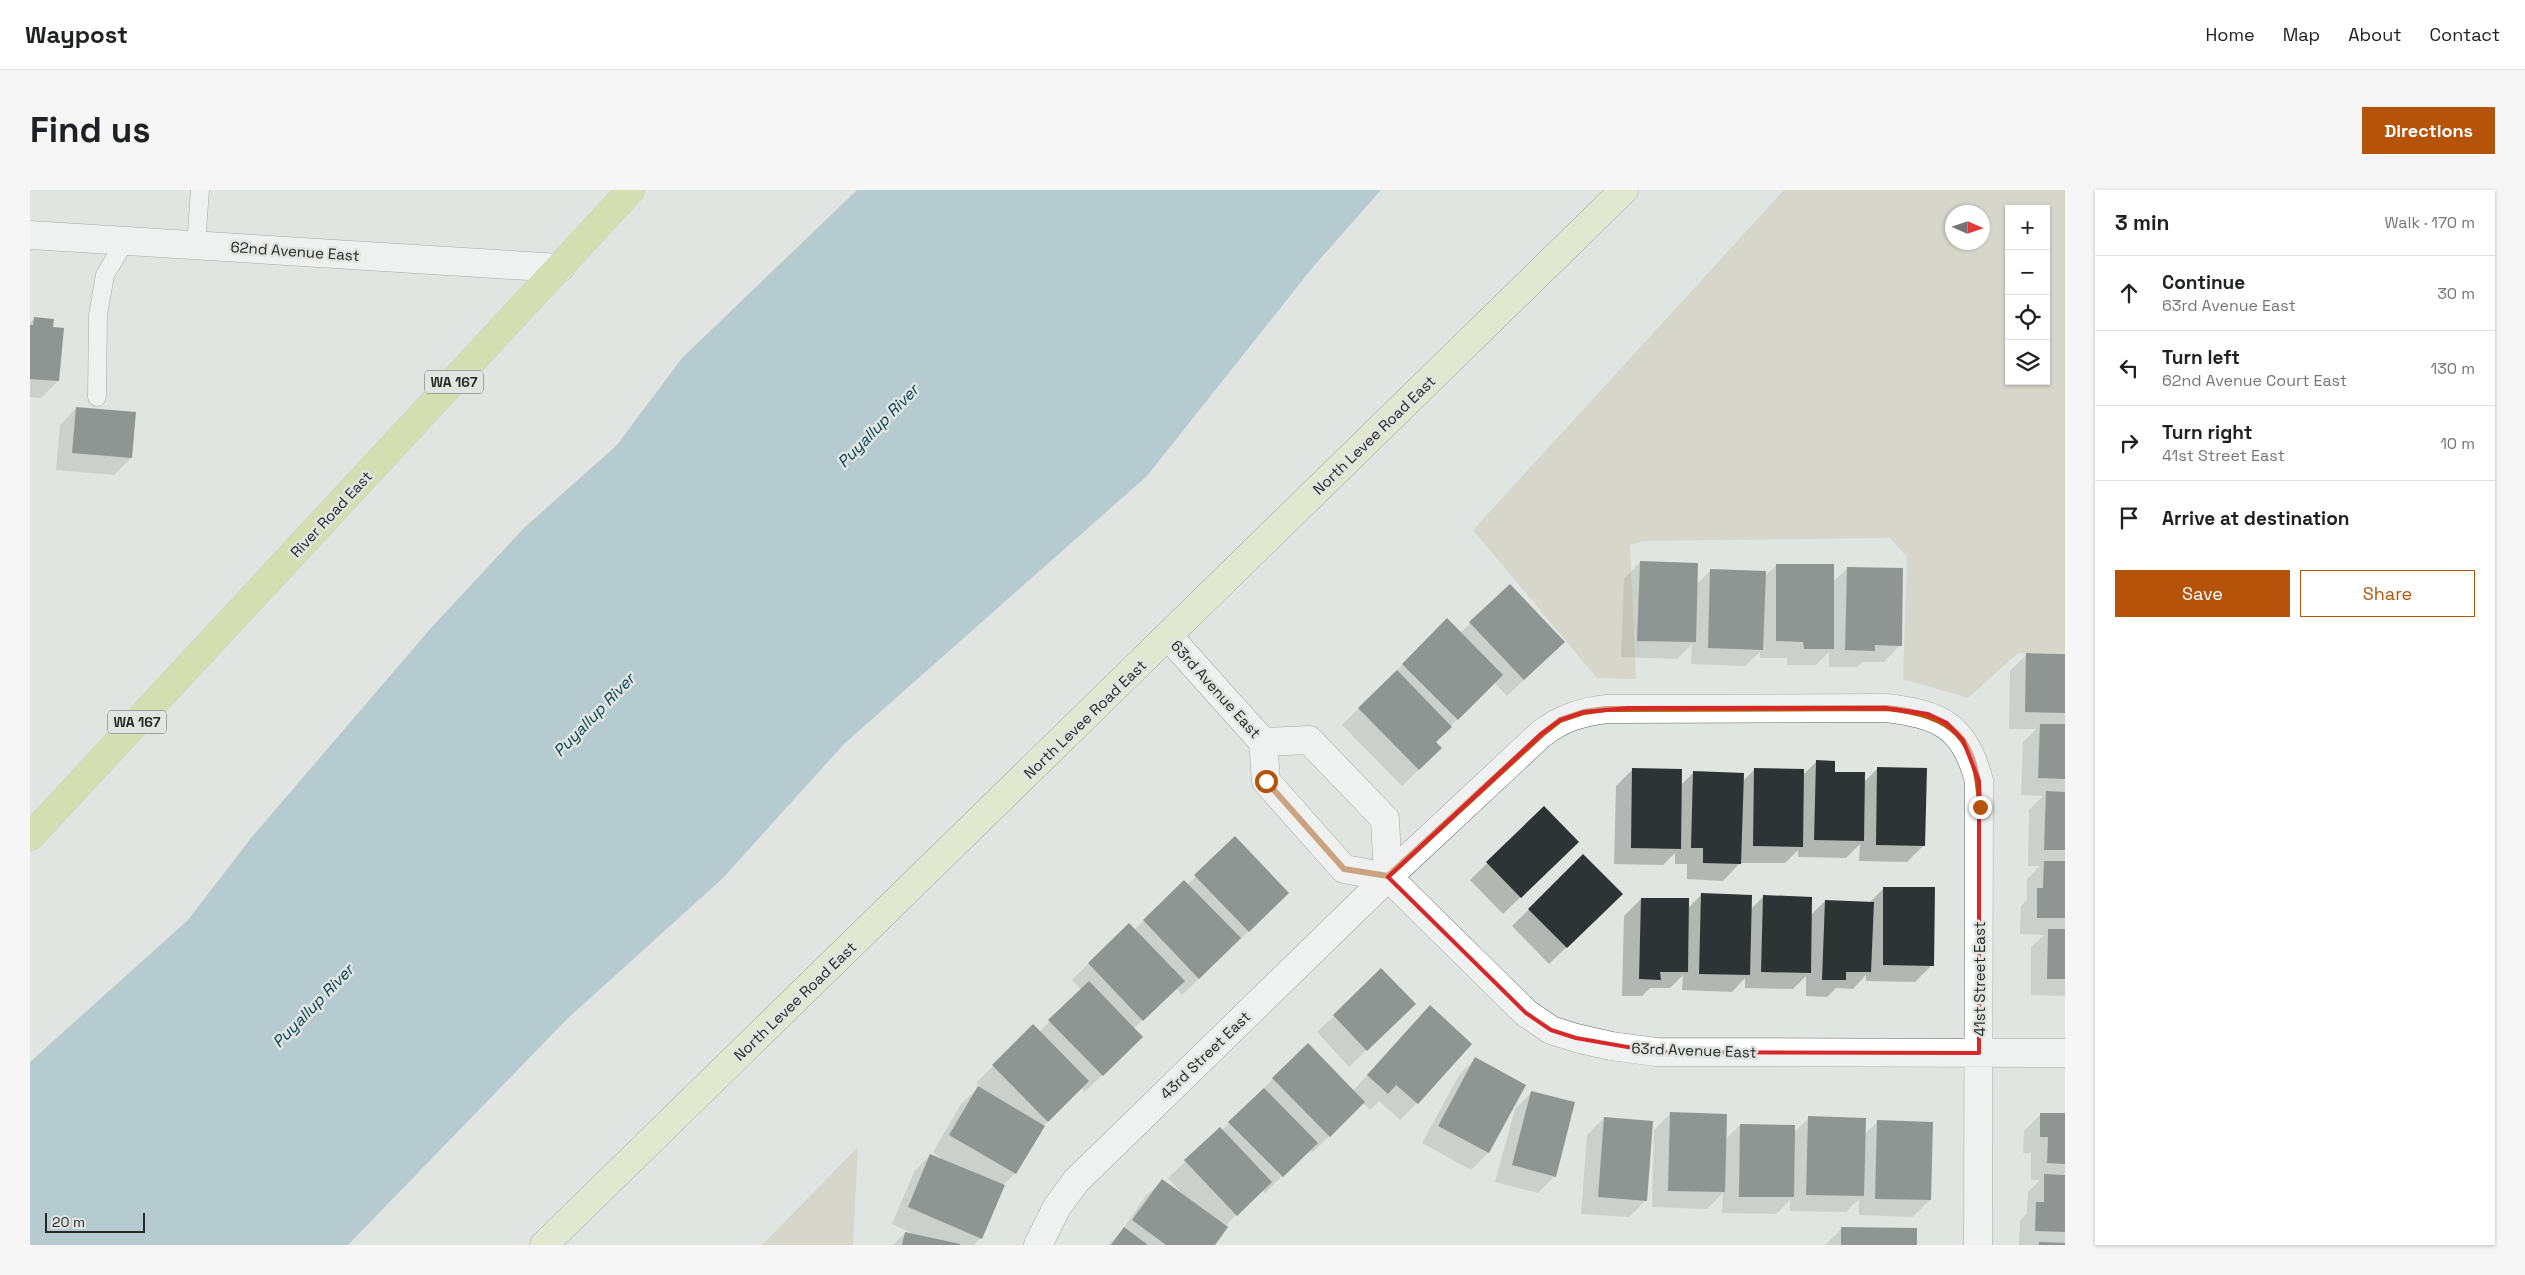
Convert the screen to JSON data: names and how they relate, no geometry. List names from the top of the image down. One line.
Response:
{"streets":{"main road":["WA 167","River Road East"],"street":["62nd Avenue East","North Levee Road East","63rd Avenue East","41st Street East","43rd Street East"]},"crossings":[["62nd Avenue East","River Road East"],["North Levee Road East","63rd Avenue East"],["63rd Avenue East","41st Street East"],["63rd Avenue East","43rd Street East"],["41st Street East","43rd Street East"]],"water":["Puyallup River"],"scale_bar":"20 m","north":"right","page":{"header":"Waypost","nav":["Home","Map","About","Contact"],"buttons":["Directions",["Save","Share"]],"title":"Find us","heading":["3 min","Walk · 170 m"],"map_buttons":["+","−"],"list":[["Continue","63rd Avenue East","30 m"],["Turn left","62nd Avenue Court East","130 m"],["Turn right","41st Street East","10 m"],"Arrive at destination"],"scale":"20 m"}}
